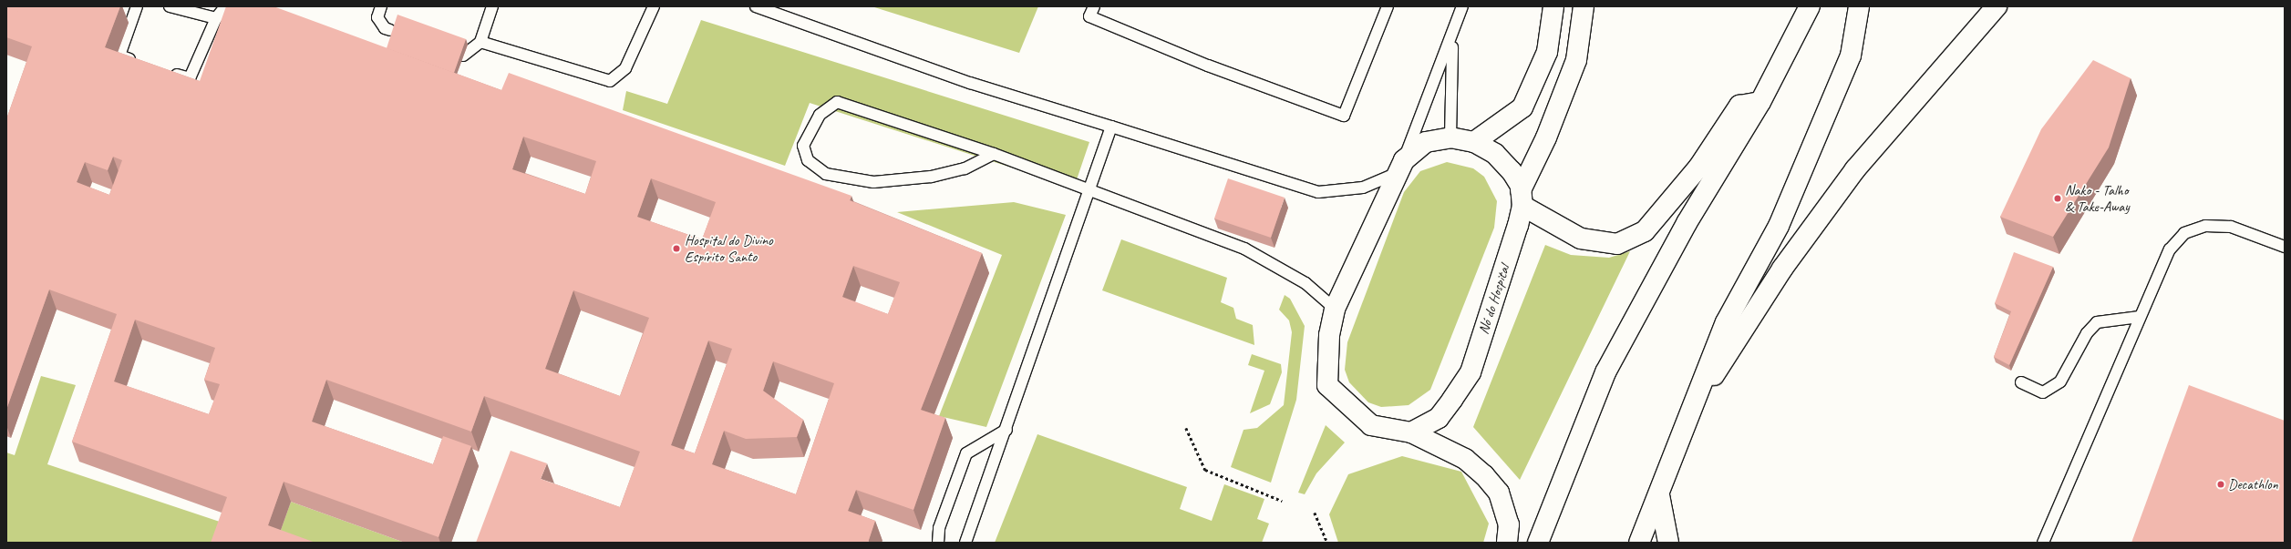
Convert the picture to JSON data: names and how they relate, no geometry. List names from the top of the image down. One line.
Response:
{"streets":{"main road":["Nó do Hospital"]},"places":["Nako - Talho & Take-Away","Hospital do Divino Espírito Santo","Decathlon"]}
